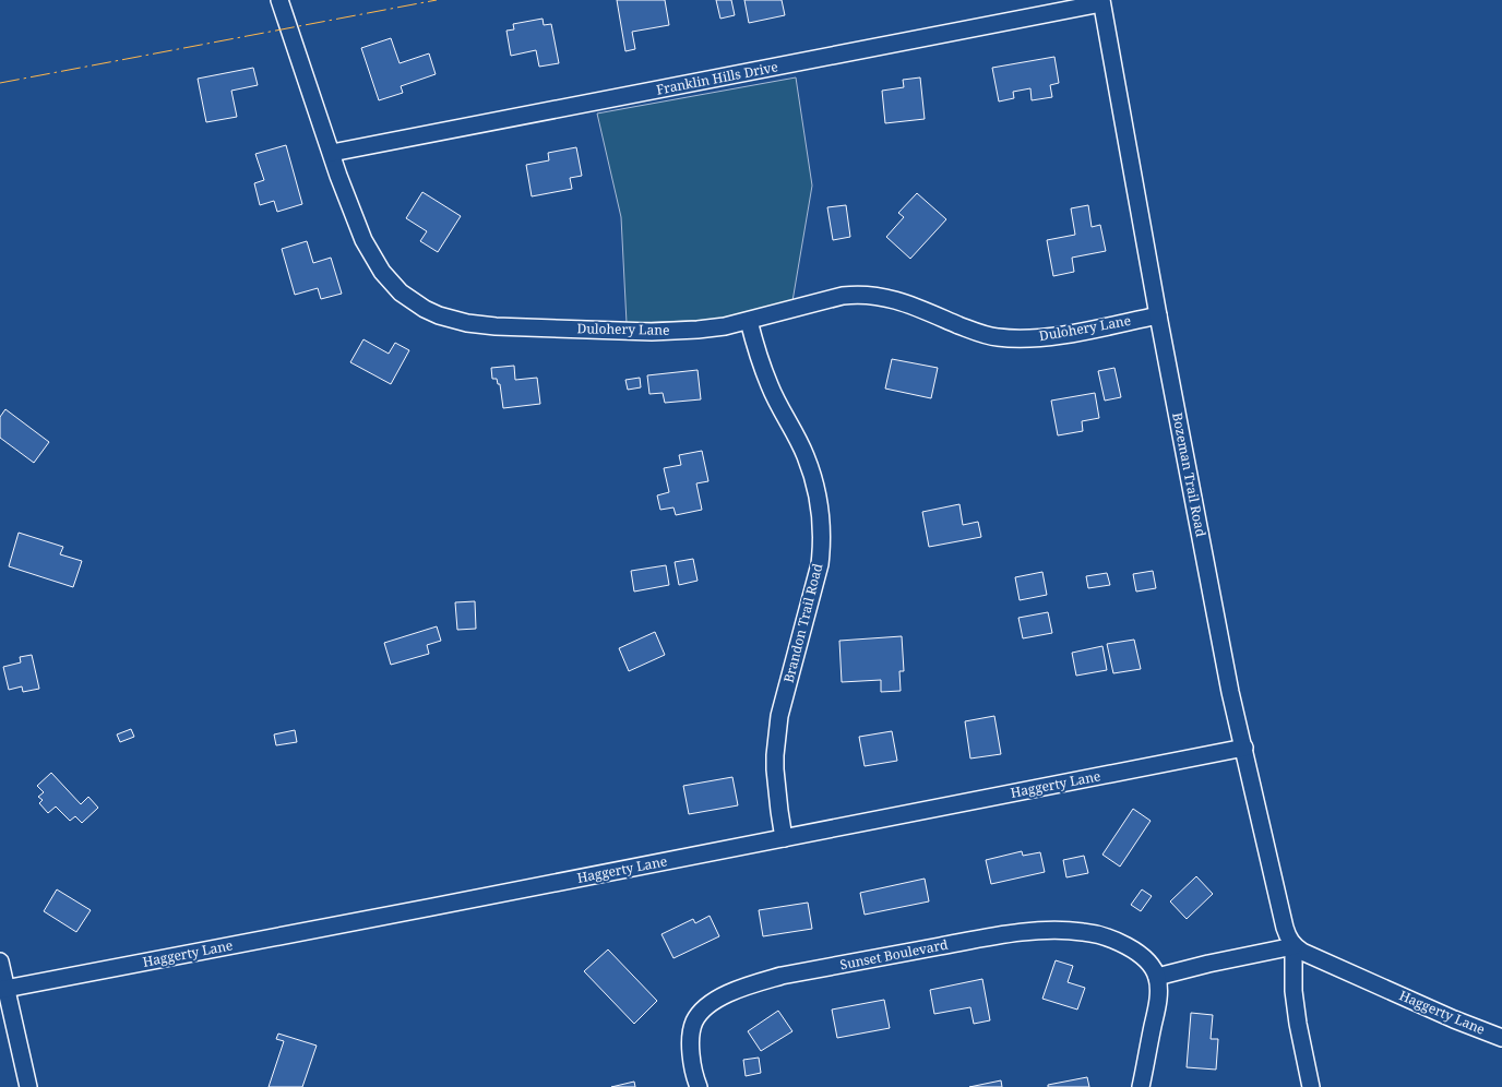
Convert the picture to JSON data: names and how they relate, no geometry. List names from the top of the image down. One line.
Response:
{"streets":{"street":["Franklin Hills Drive","Dulohery Lane","Bozeman Trail Road","Brandon Trail Road","Haggerty Lane","Sunset Boulevard"]},"crossings":[["Franklin Hills Drive","Dulohery Lane"],["Franklin Hills Drive","Bozeman Trail Road"],["Dulohery Lane","Bozeman Trail Road"],["Dulohery Lane","Brandon Trail Road"],["Bozeman Trail Road","Haggerty Lane"],["Brandon Trail Road","Haggerty Lane"]]}
